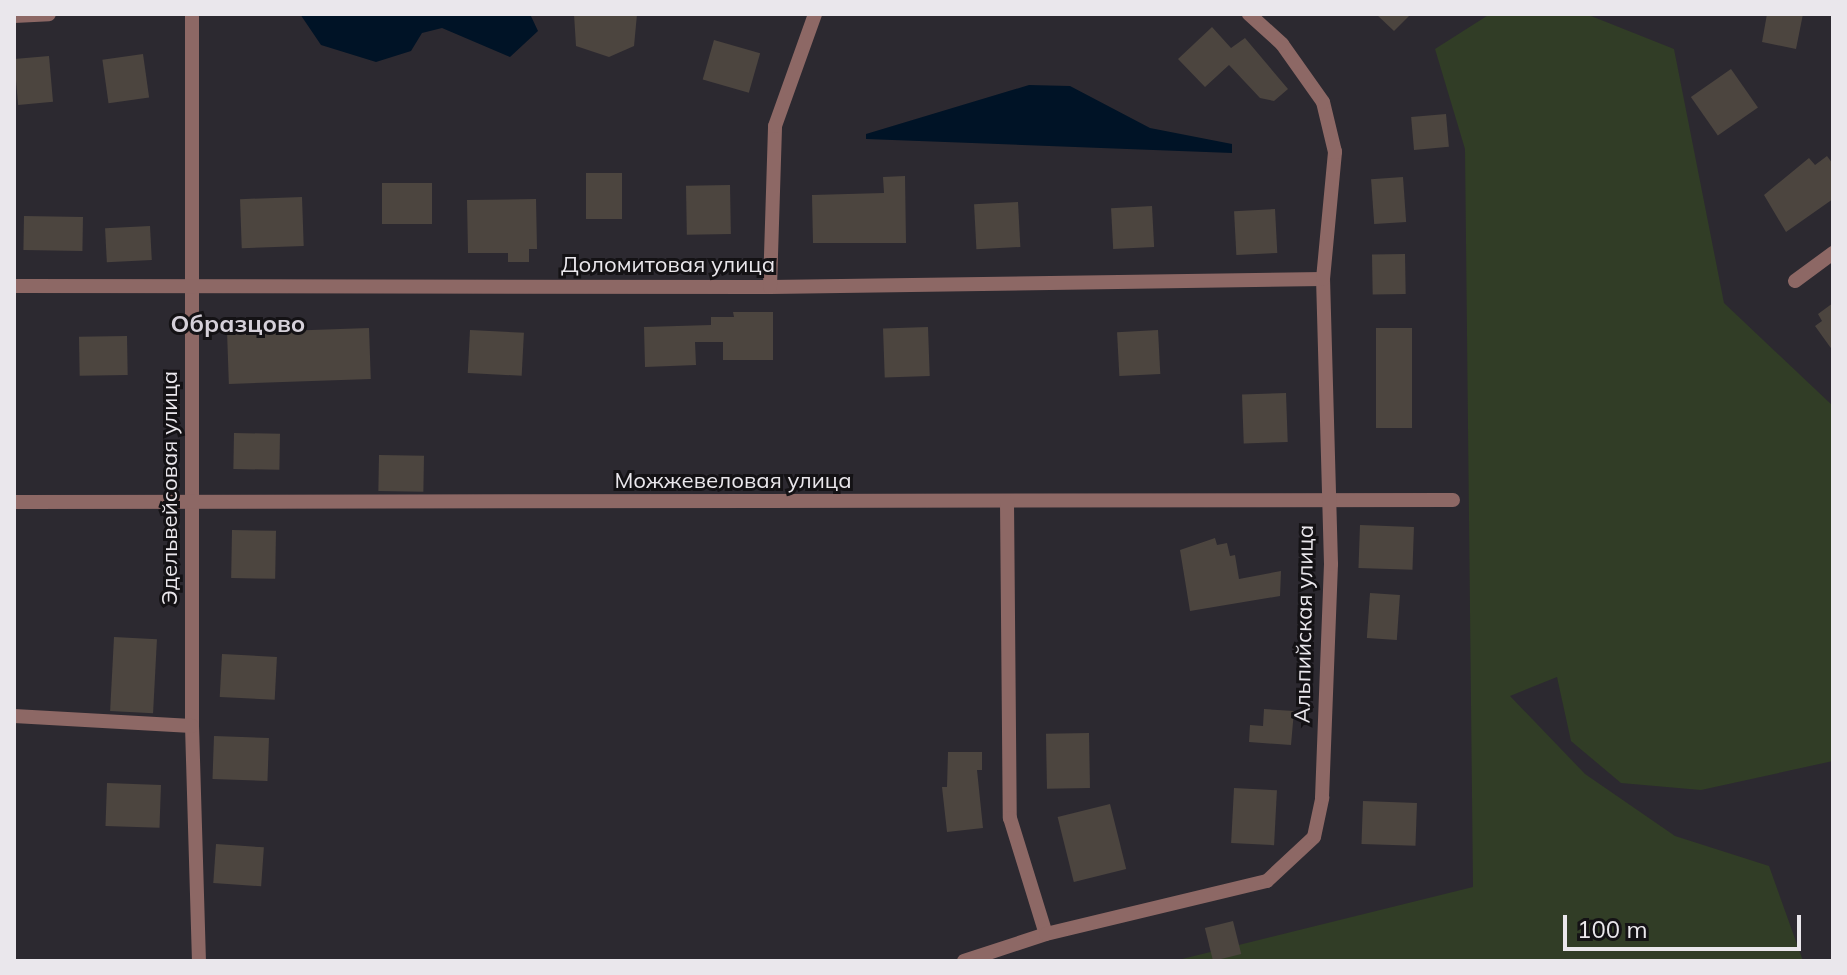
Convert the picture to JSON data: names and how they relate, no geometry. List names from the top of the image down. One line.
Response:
{"streets":{"street":["Доломитовая улица","Можжевеловая улица","Эдельвейсовая улица","Альпийская улица"]},"crossings":[["Доломитовая улица","Эдельвейсовая улица"],["Доломитовая улица","Альпийская улица"],["Можжевеловая улица","Эдельвейсовая улица"],["Можжевеловая улица","Альпийская улица"]],"districts":["Образцово"],"scale_bar":"100 m"}
